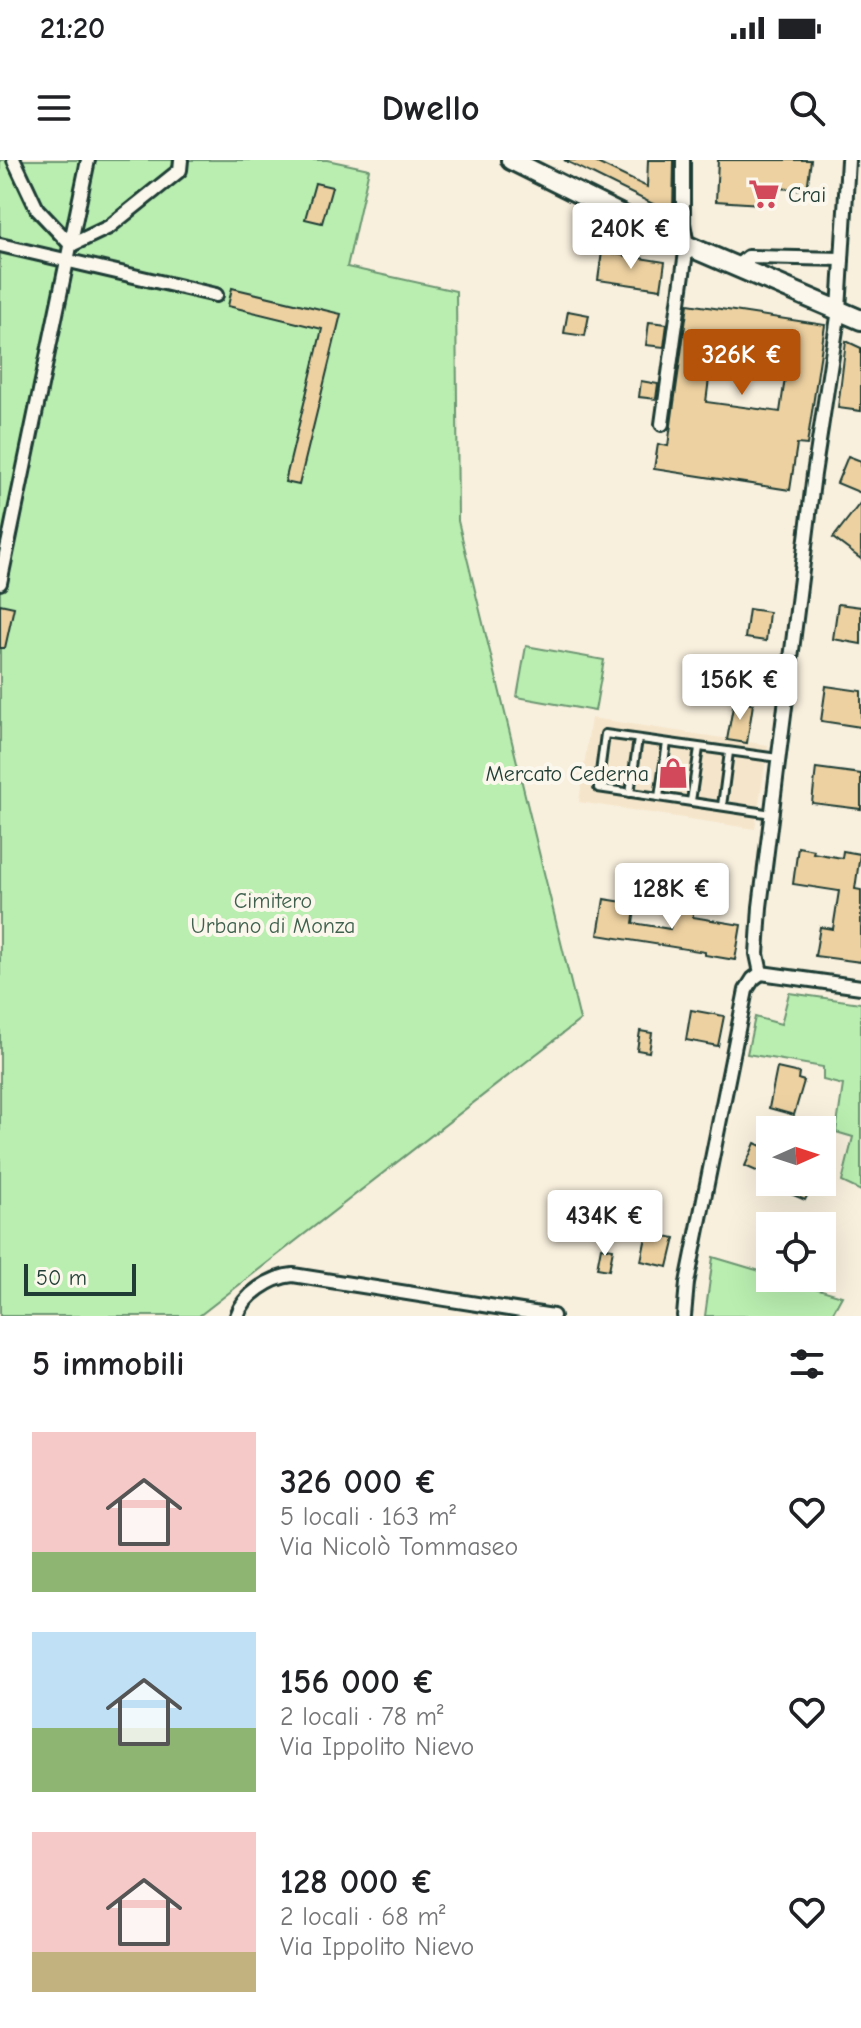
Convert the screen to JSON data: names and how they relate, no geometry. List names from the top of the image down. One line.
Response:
{"parks":["Cimitero Urbano di Monza"],"places":{"supermarket":["Crai"],"shop":["Mercato Cederna"]},"scale_bar":"50 m","north":"right","page":{"status":"21:20","header":"Dwello","price":["240K €","326K €","156K €","128K €","434K €"],"scale":"50 m","heading":"5 immobili","list":[{"name":"326 000 €","note":"5 locali · 163 m² · Via Nicolò Tommaseo"},{"name":"156 000 €","note":"2 locali · 78 m² · Via Ippolito Nievo"},{"name":"128 000 €","note":"2 locali · 68 m² · Via Ippolito Nievo"}]}}
